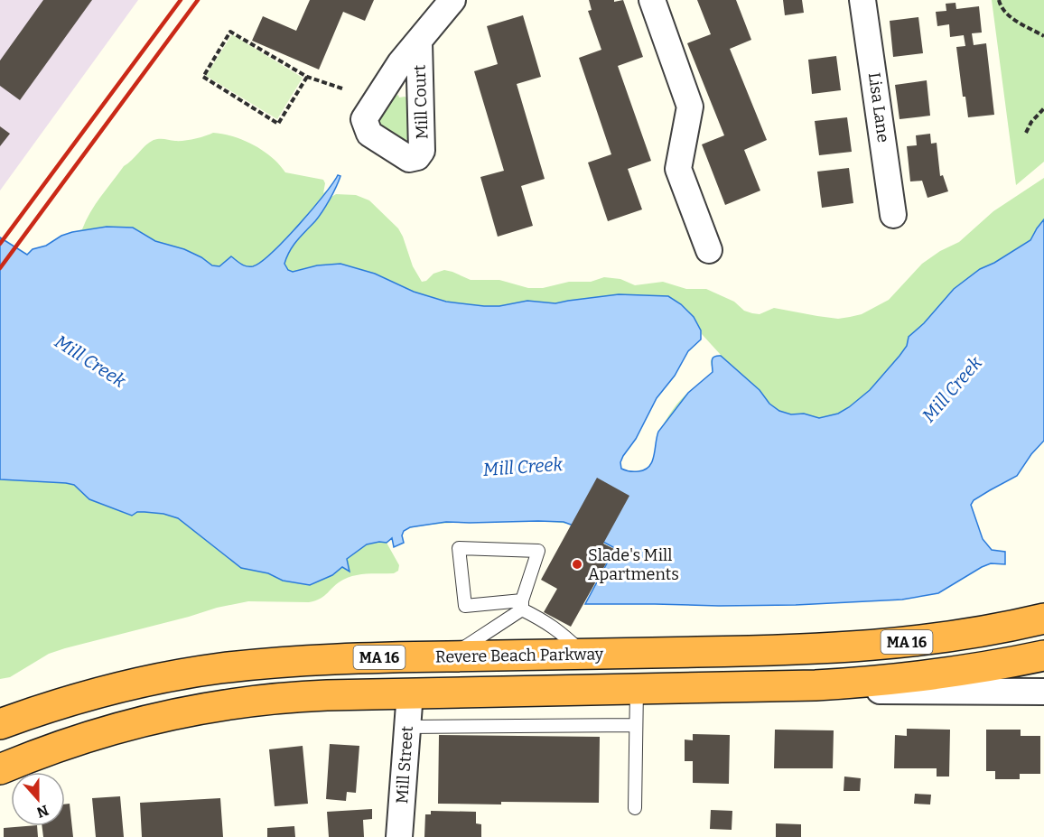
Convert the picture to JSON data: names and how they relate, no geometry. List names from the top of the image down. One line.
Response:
{"streets":{"highway":["MA 16","Revere Beach Parkway"],"street":["Mill Court","Lisa Lane","Mill Street"]},"crossings":[["MA 16","Mill Street"]],"water":["Mill Creek"],"places":["Slade's Mill Apartments"],"north":"bottom"}
